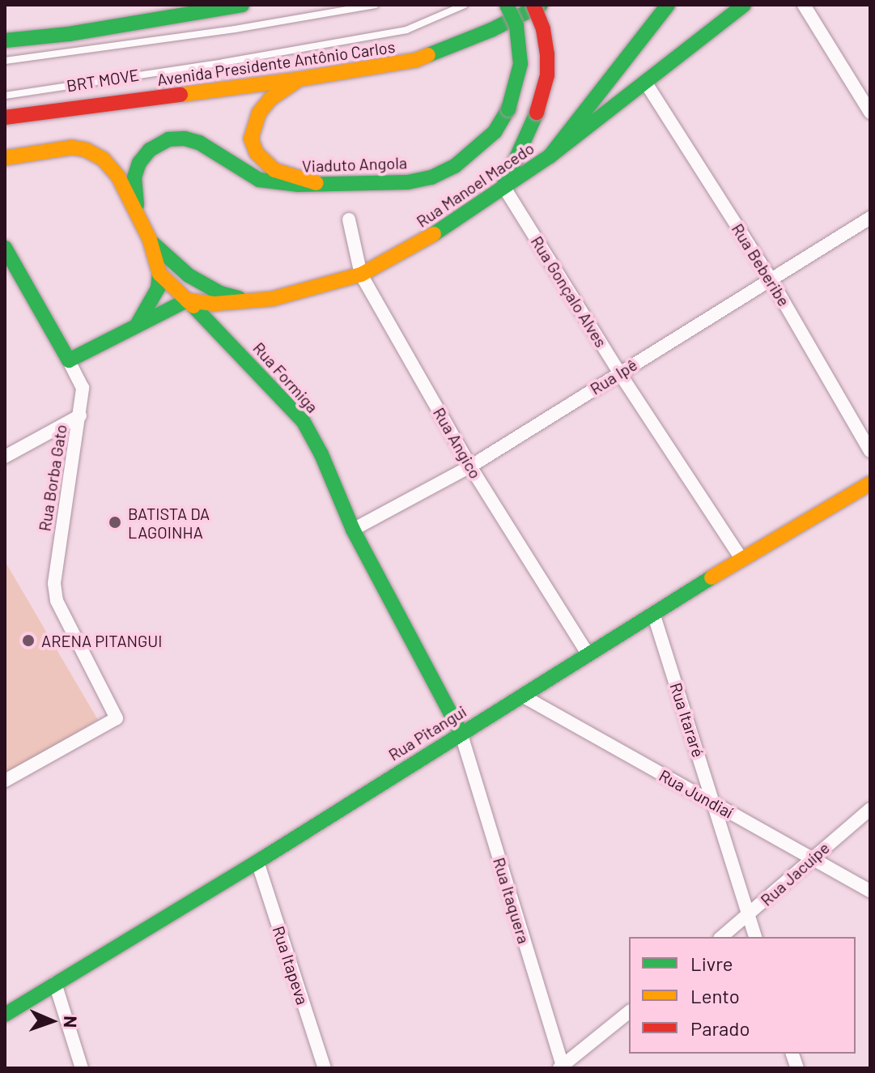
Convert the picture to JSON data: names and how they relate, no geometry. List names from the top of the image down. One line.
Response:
{"streets":{"main road":["Avenida Presidente Antônio Carlos","Viaduto Angola","Rua Manoel Macedo","Rua Formiga","Rua Borba Gato","Rua Pitangui"],"street":["Rua Beberibe","Rua Gonçalo Alves","Rua Ipê","Rua Angico","Rua Itararé","Rua Jundiaí","Rua Jacuípe","Rua Itaquera","Rua Itapeva"],"lane":["BRT MOVE"]},"crossings":[["Viaduto Angola","Rua Formiga"],["Rua Manoel Macedo","Rua Beberibe"],["Rua Manoel Macedo","Rua Gonçalo Alves"],["Rua Manoel Macedo","Rua Formiga"],["Rua Manoel Macedo","Rua Angico"],["Rua Beberibe","Rua Ipê"],["Rua Gonçalo Alves","Rua Ipê"],["Rua Gonçalo Alves","Rua Pitangui"],["Rua Ipê","Rua Formiga"],["Rua Ipê","Rua Angico"],["Rua Formiga","Rua Pitangui"],["Rua Formiga","Rua Itaquera"],["Rua Angico","Rua Pitangui"],["Rua Itararé","Rua Pitangui"],["Rua Itararé","Rua Jundiaí"],["Rua Itararé","Rua Jacuípe"],["Rua Pitangui","Rua Jundiaí"],["Rua Pitangui","Rua Itaquera"],["Rua Pitangui","Rua Itapeva"],["Rua Jundiaí","Rua Jacuípe"]],"places":["BATISTA DA LAGOINHA","ARENA PITANGUI"],"legend":["Livre","Lento","Parado"],"north":"right"}
